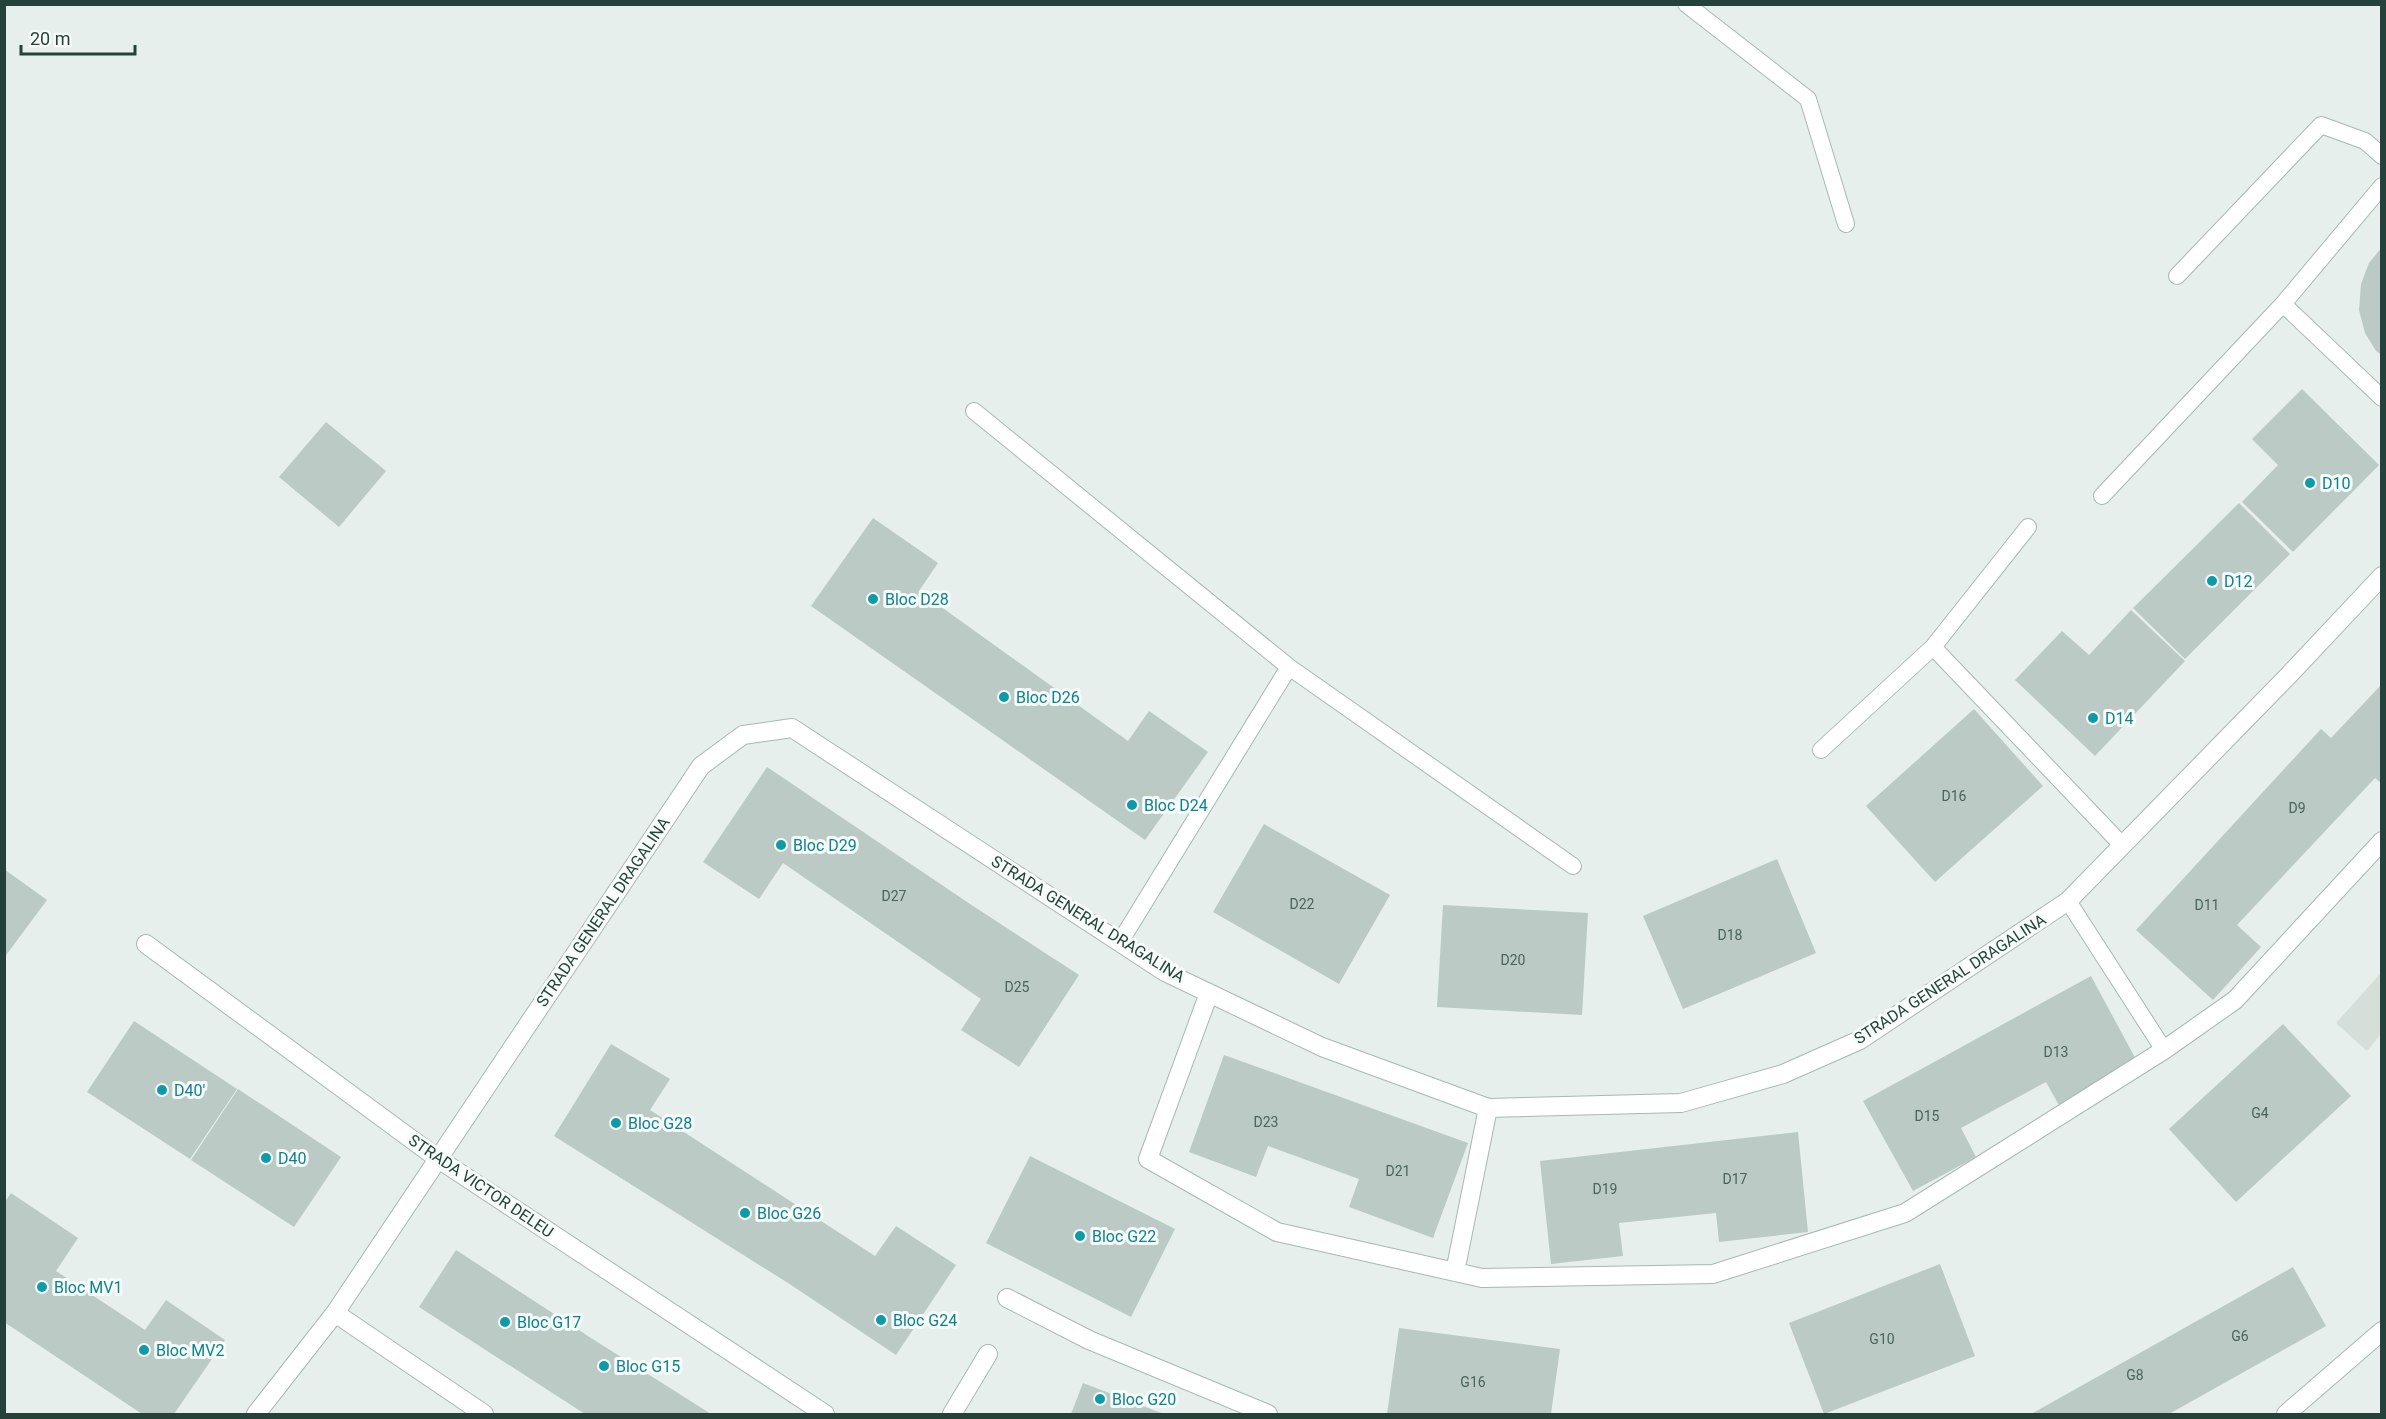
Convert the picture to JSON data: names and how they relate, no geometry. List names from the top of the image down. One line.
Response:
{"streets":{"street":["STRADA GENERAL DRAGALINA","STRADA VICTOR DELEU"]},"crossings":[["STRADA GENERAL DRAGALINA","STRADA VICTOR DELEU"]],"places":["D10","D12","Bloc D28","Bloc D26","D14","Bloc D24","Bloc D29","D40'","Bloc G28","D40","Bloc G26","Bloc G22","Bloc MV1","Bloc G24","Bloc G17","Bloc MV2","Bloc G15","Bloc G20"],"house_numbers":["D16","D9","D27","D22","D11","D18","D20","D25","D13","G4","D15","D23","D21","D17","D19","G6","G10","G8","G16"],"scale_bar":"20 m"}
